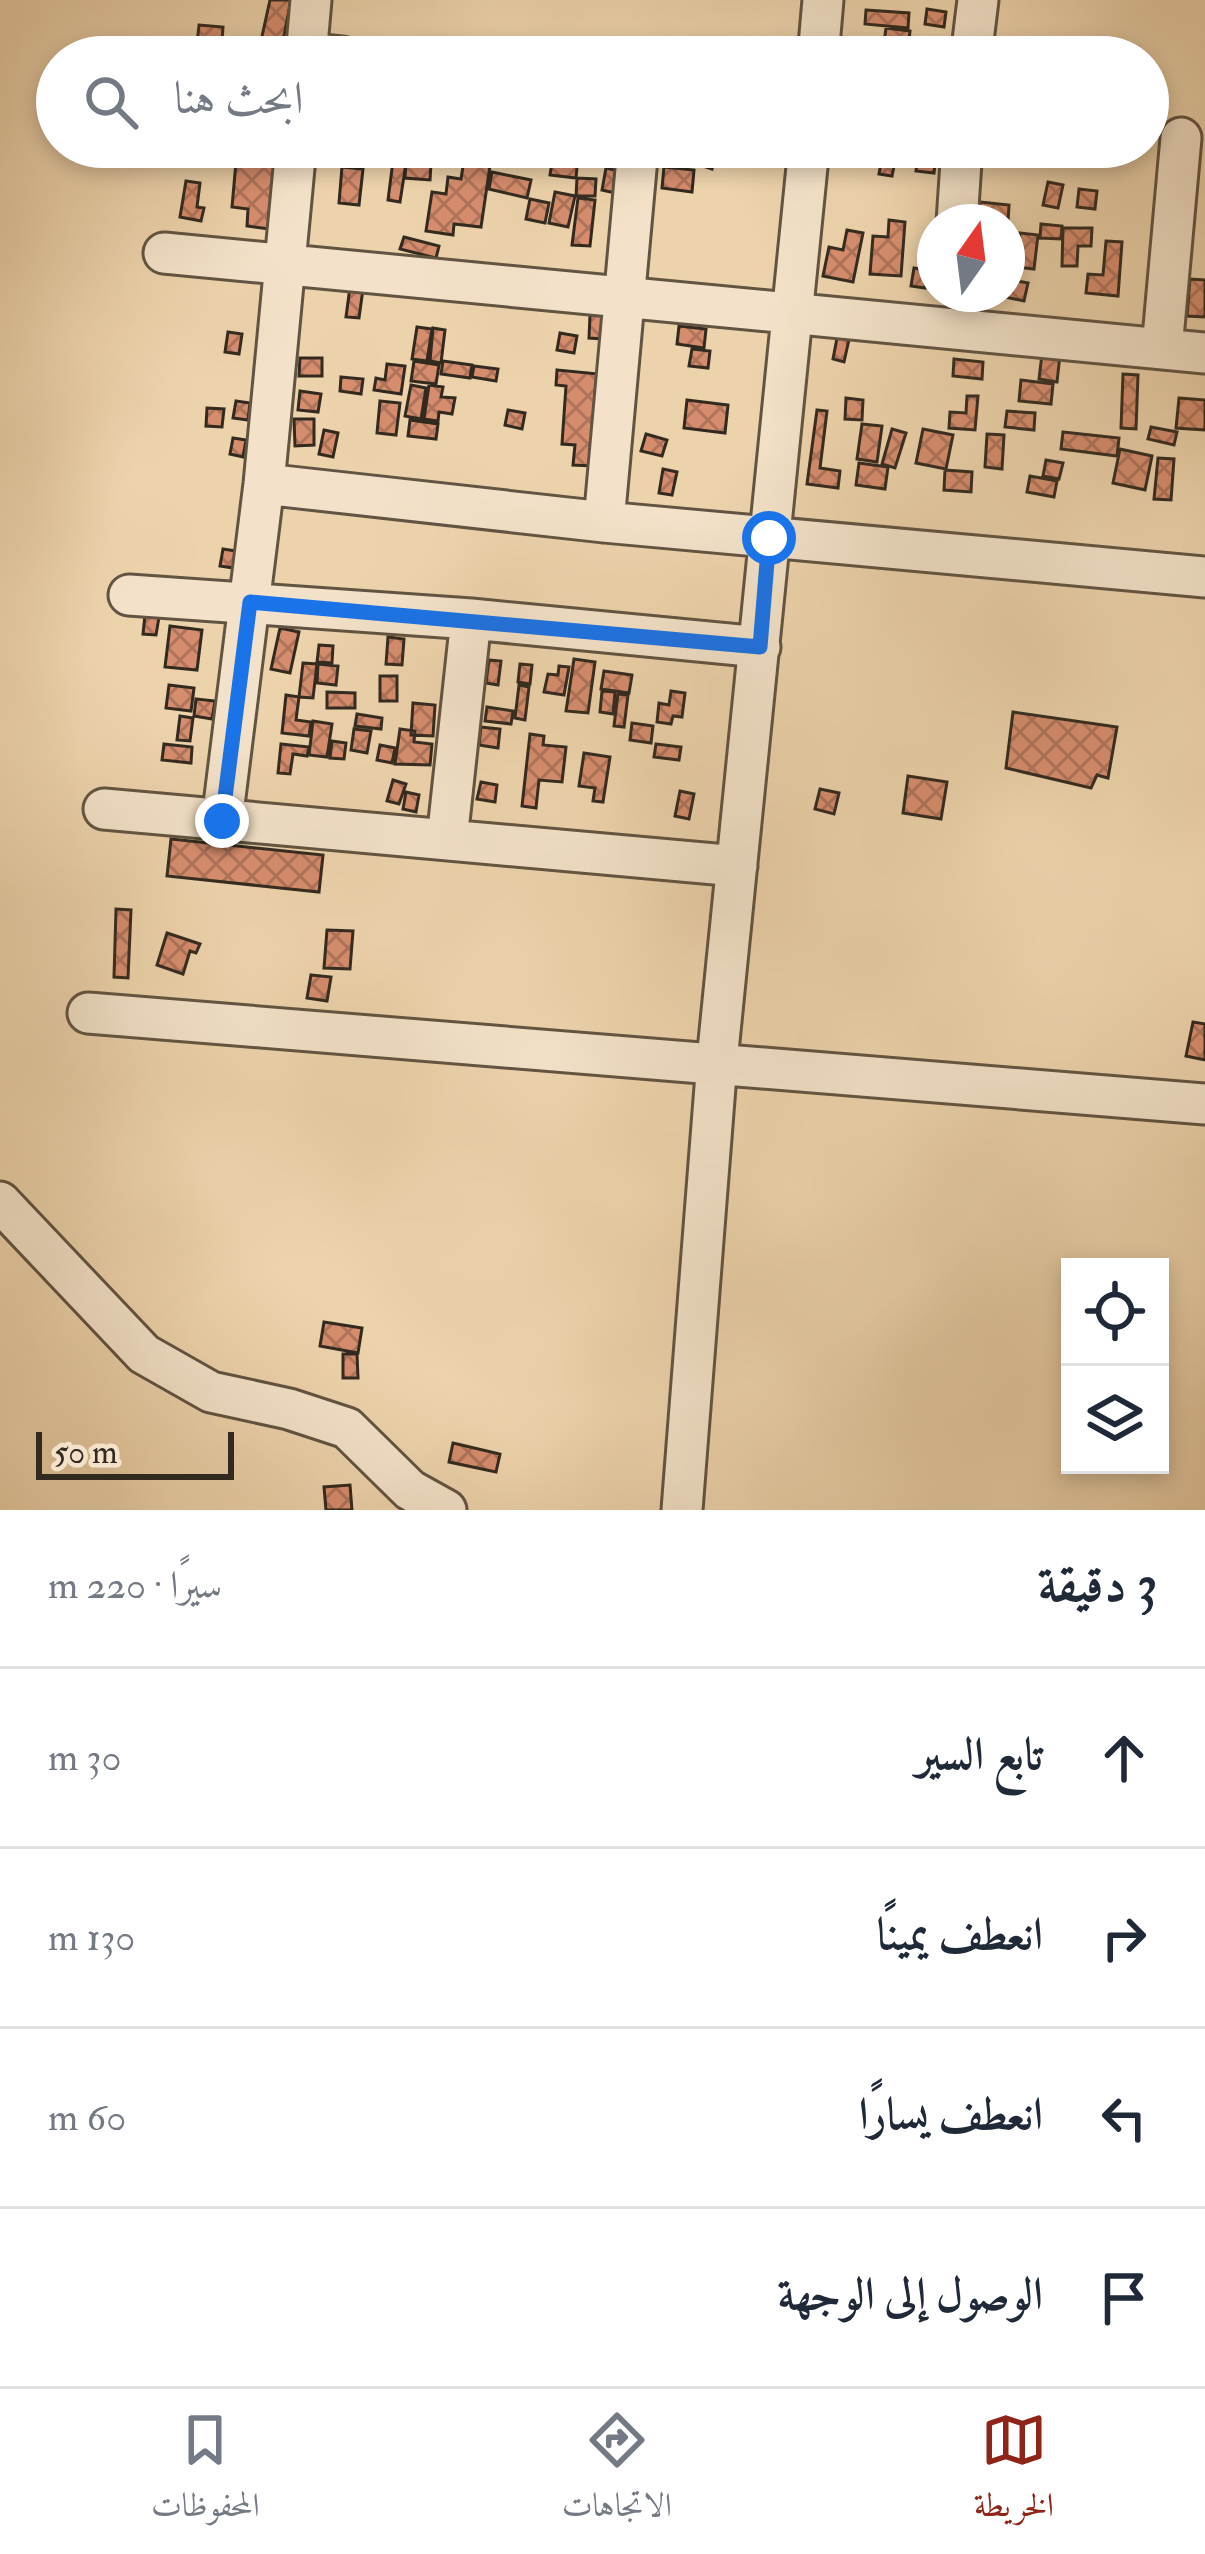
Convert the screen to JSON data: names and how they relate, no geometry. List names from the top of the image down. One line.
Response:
{"scale_bar":"50 m","north":"top","page":{"search":"ابحث هنا","scale":"50 m","heading":["3 دقيقة","سيرًا · 220 m"],"list":[["تابع السير","30 m"],["انعطف يمينًا","130 m"],["انعطف يسارًا","60 m"],"الوصول إلى الوجهة"],"nav":["الخريطة","الاتجاهات","المحفوظات"]}}
